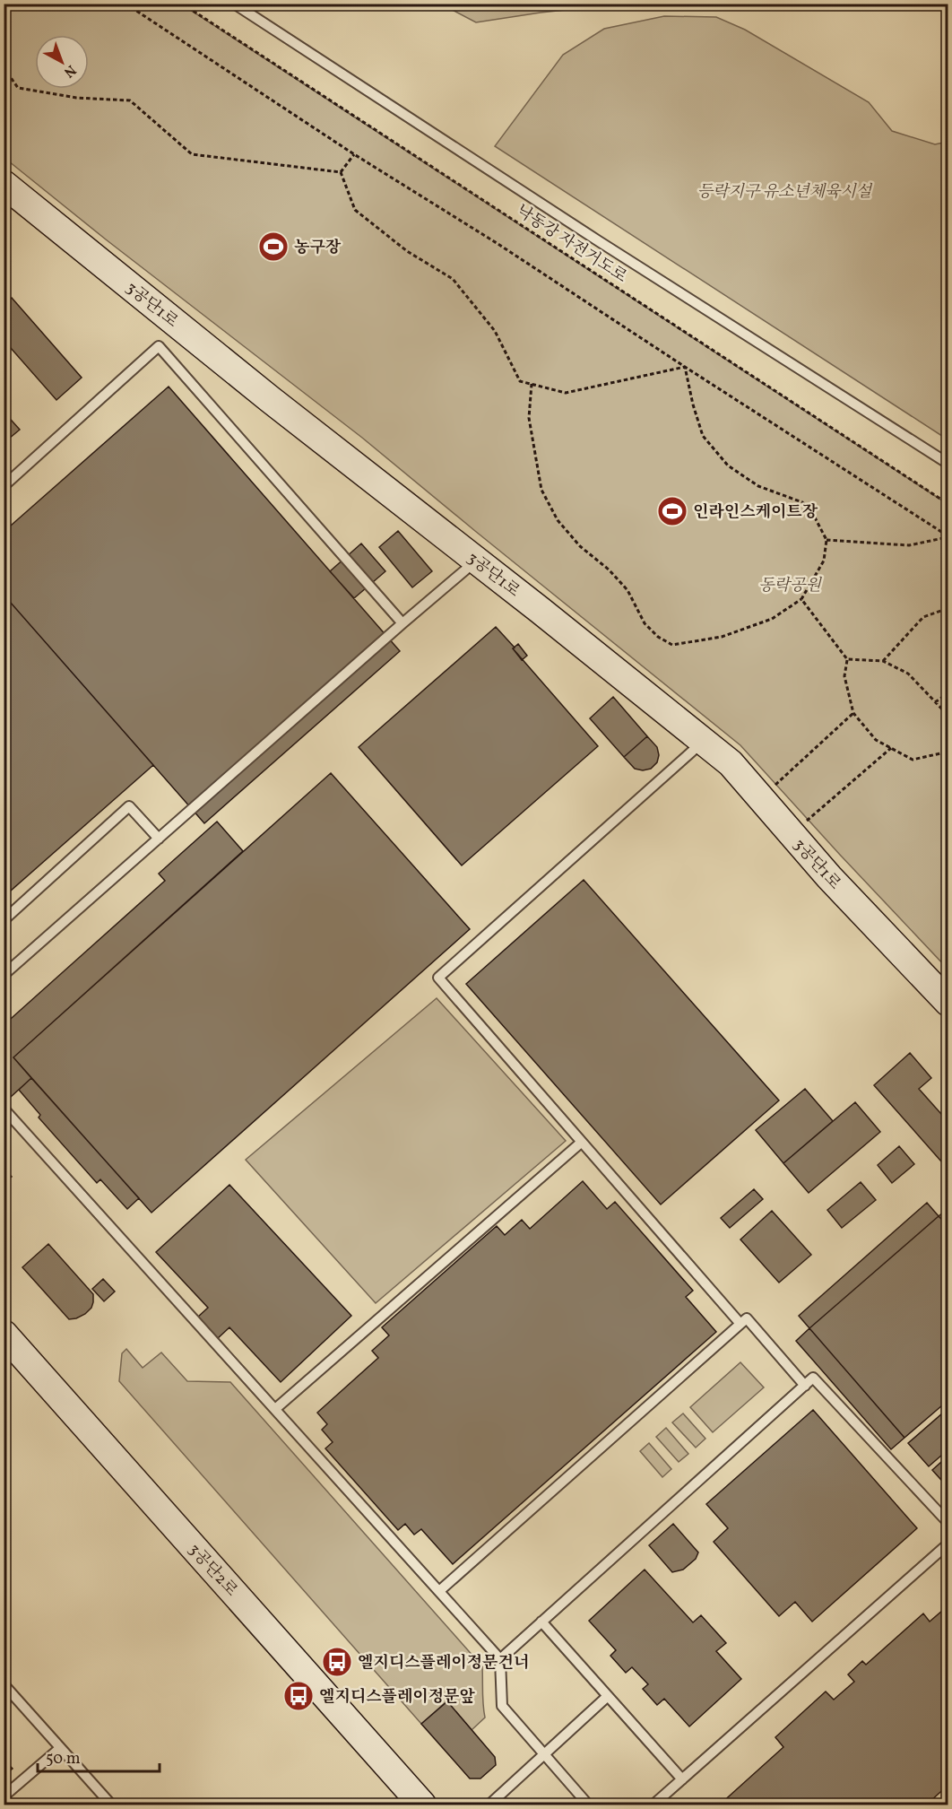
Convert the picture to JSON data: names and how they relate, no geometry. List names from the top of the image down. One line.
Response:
{"streets":{"street":["3공단1로","3공단2로"],"path":["낙동강 자전거도로"]},"parks":["등락지구 유소년체육시설","동락공원"],"places":{"sports":["농구장","인라인스케이트장"],"bus stop":["엘지디스플레이정문건너","엘지디스플레이정문앞"]},"scale_bar":"50 m","north":"bottom right"}
